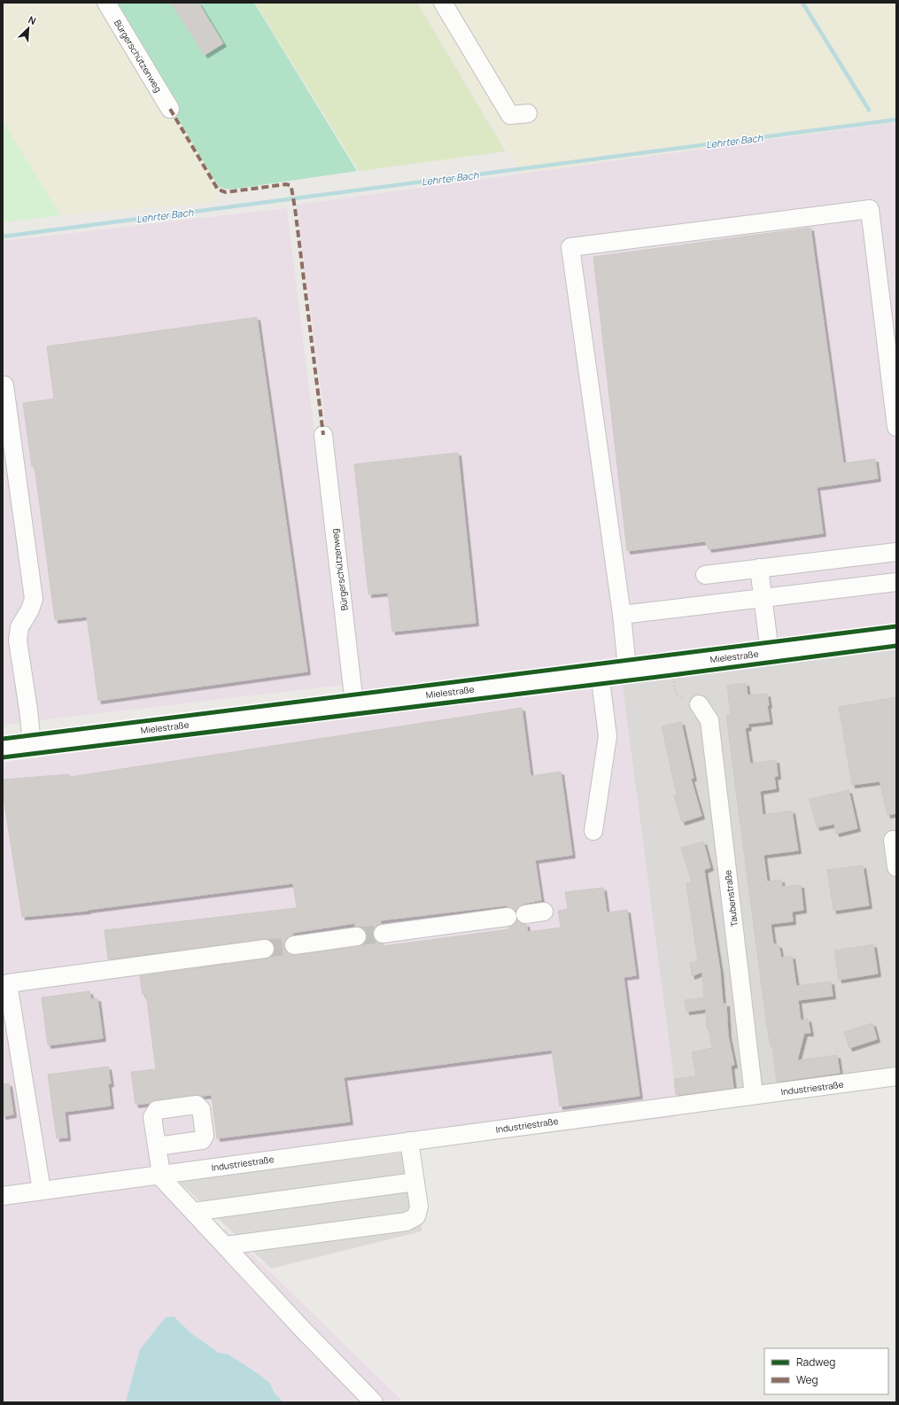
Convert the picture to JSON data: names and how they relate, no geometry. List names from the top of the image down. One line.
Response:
{"streets":{"street":["Bürgerschützenweg","Mielestraße","Taubenstraße","Industriestraße"]},"crossings":[["Bürgerschützenweg","Mielestraße"],["Taubenstraße","Industriestraße"]],"water":["Lehrter Bach"],"legend":["Radweg","Weg"],"north":"top right"}
